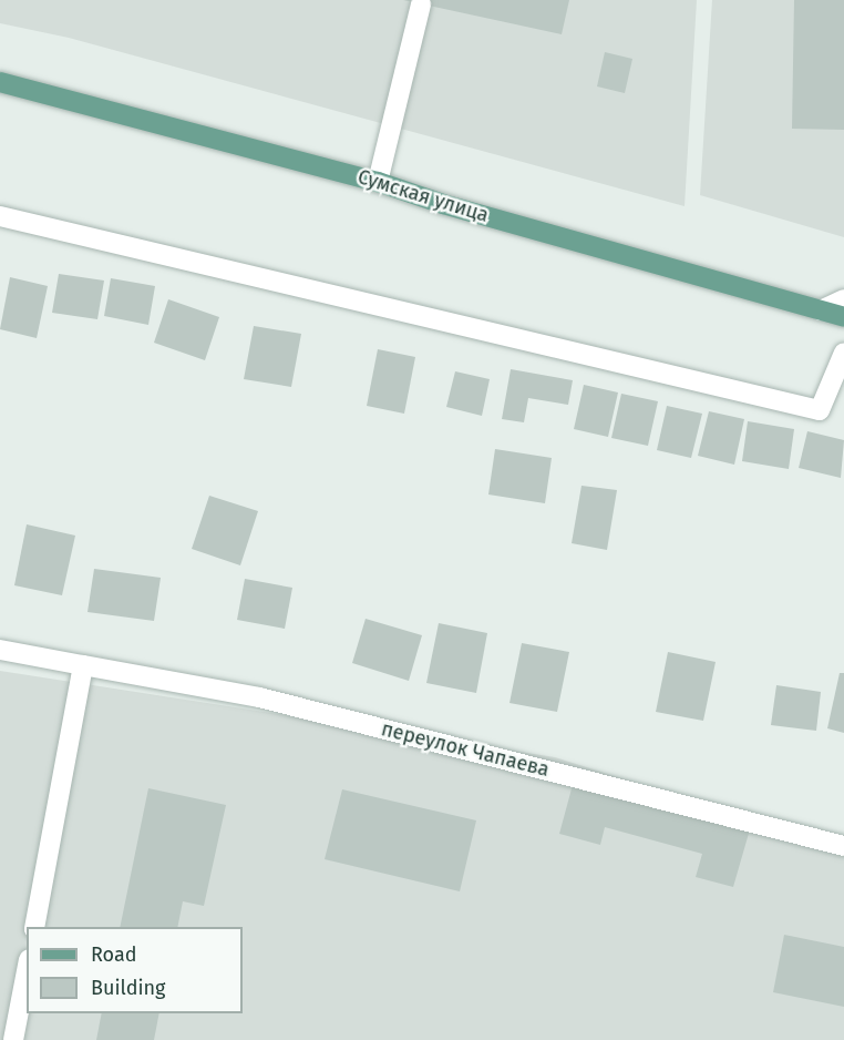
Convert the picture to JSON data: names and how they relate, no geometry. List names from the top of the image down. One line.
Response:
{"streets":{"main road":["Сумская улица"],"street":["переулок Чапаева"]},"legend":["Road","Building"]}
